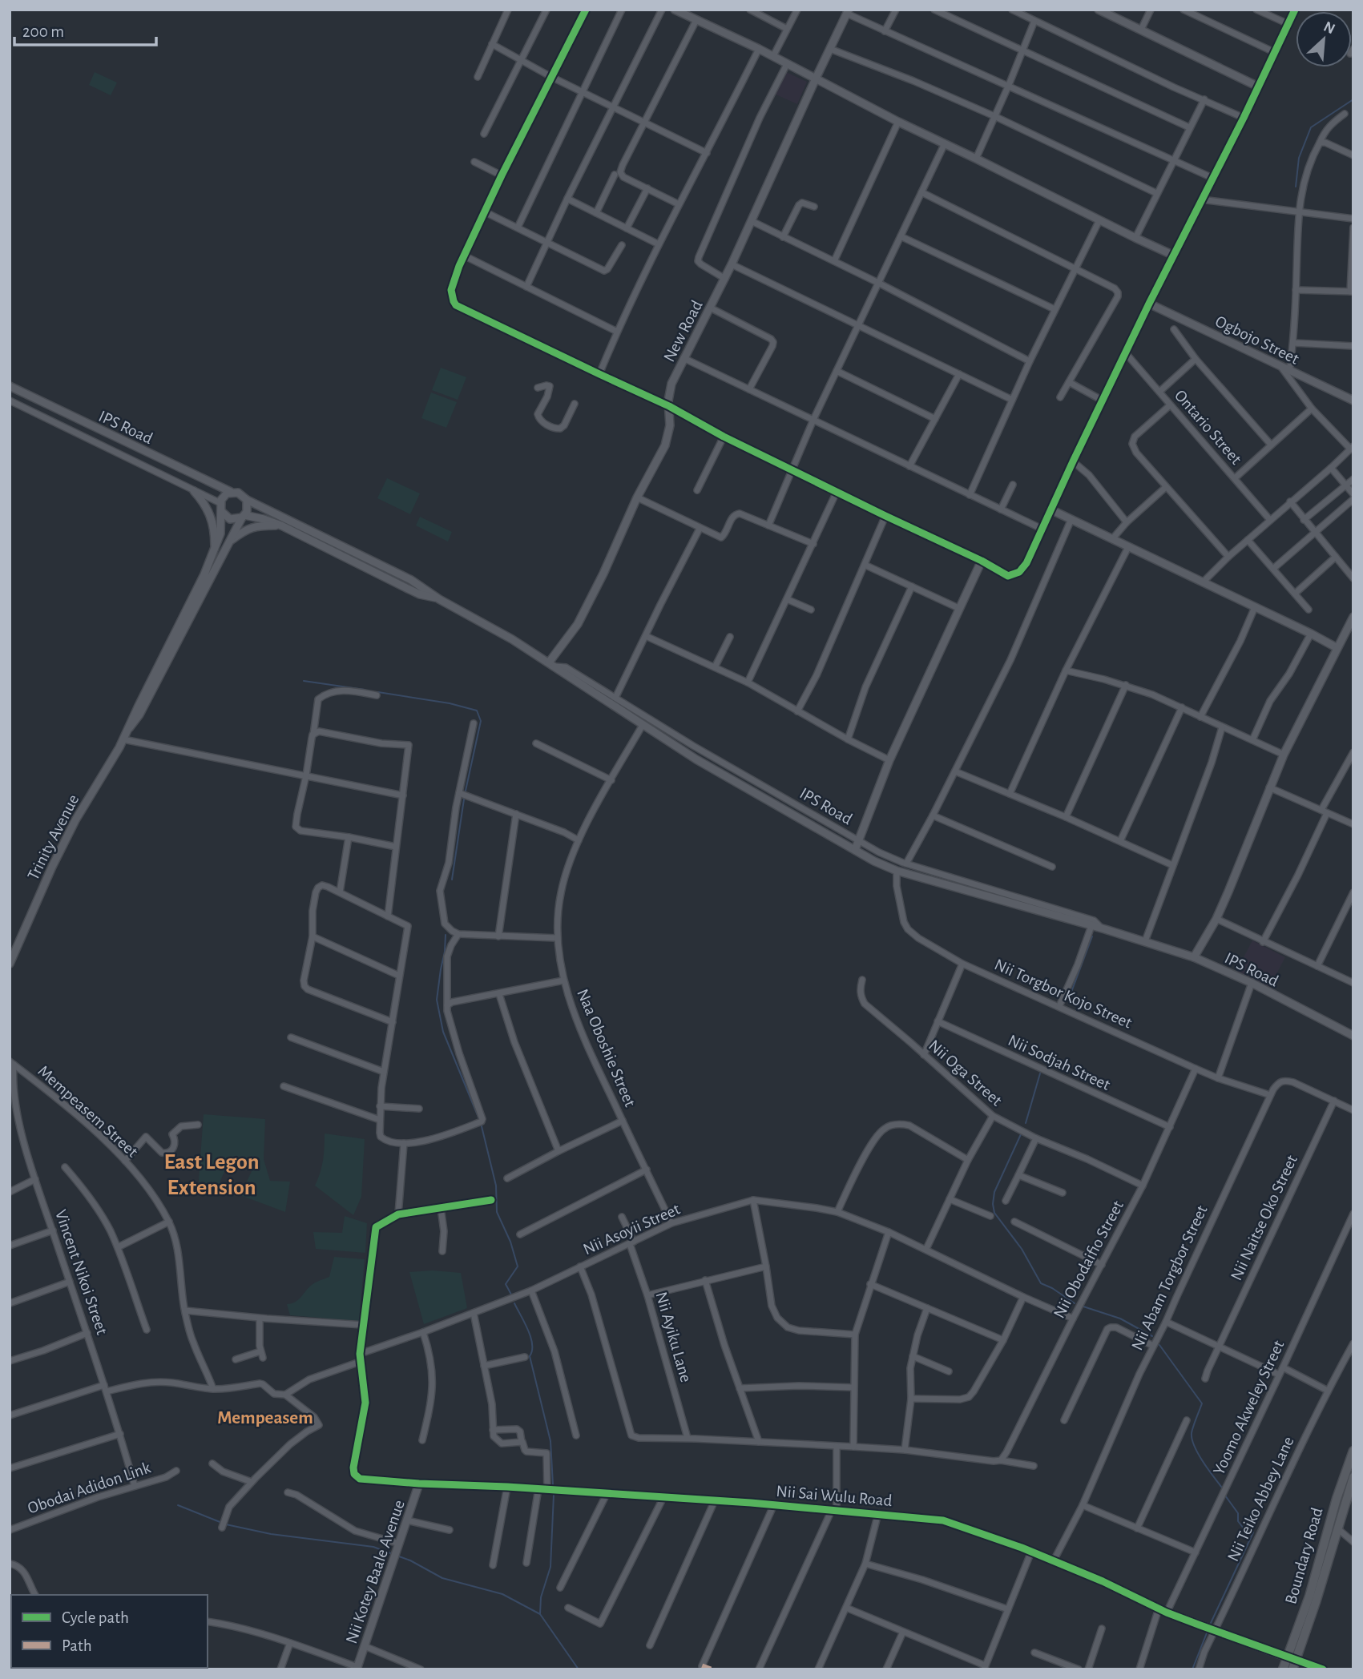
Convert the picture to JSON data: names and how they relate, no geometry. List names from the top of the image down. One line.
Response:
{"streets":{"main road":["Boundary Road"],"street":["New Road","Ogbojo Street","IPS Road","Ontario Street","Trinity Avenue","Nii Torgbor Kojo Street","Naa Oboshie Street","Nii Sodjah Street","Nii Oga Street","Mempeasem Street","Nii Naitse Oko Street","Nii Asoyii Street","Nii Obodaifio Street","Vincent Nikoi Street","Nii Abam Torgbor Street","Nii Ayiku Lane","Yoomo Akweley Street","Obodai Adidon Link","Nii Sai Wulu Road","Nii Teiko Abbey Lane","Nii Kotey Baale Avenue"]},"crossings":[["New Road","IPS Road"],["IPS Road","Trinity Avenue"],["IPS Road","Nii Torgbor Kojo Street"],["IPS Road","Naa Oboshie Street"],["Nii Torgbor Kojo Street","Nii Obodaifio Street"],["Nii Torgbor Kojo Street","Nii Abam Torgbor Street"],["Naa Oboshie Street","Nii Asoyii Street"],["Nii Sodjah Street","Nii Obodaifio Street"],["Nii Oga Street","Nii Obodaifio Street"],["Mempeasem Street","Vincent Nikoi Street"],["Nii Asoyii Street","Nii Obodaifio Street"],["Nii Asoyii Street","Nii Ayiku Lane"],["Vincent Nikoi Street","Obodai Adidon Link"],["Nii Abam Torgbor Street","Nii Sai Wulu Road"],["Yoomo Akweley Street","Nii Sai Wulu Road"],["Nii Sai Wulu Road","Nii Teiko Abbey Lane"],["Nii Sai Wulu Road","Boundary Road"],["Nii Sai Wulu Road","Nii Kotey Baale Avenue"]],"districts":["East Legon Extension","Mempeasem"],"legend":["Cycle path","Path"],"scale_bar":"200 m","north":"top right"}
